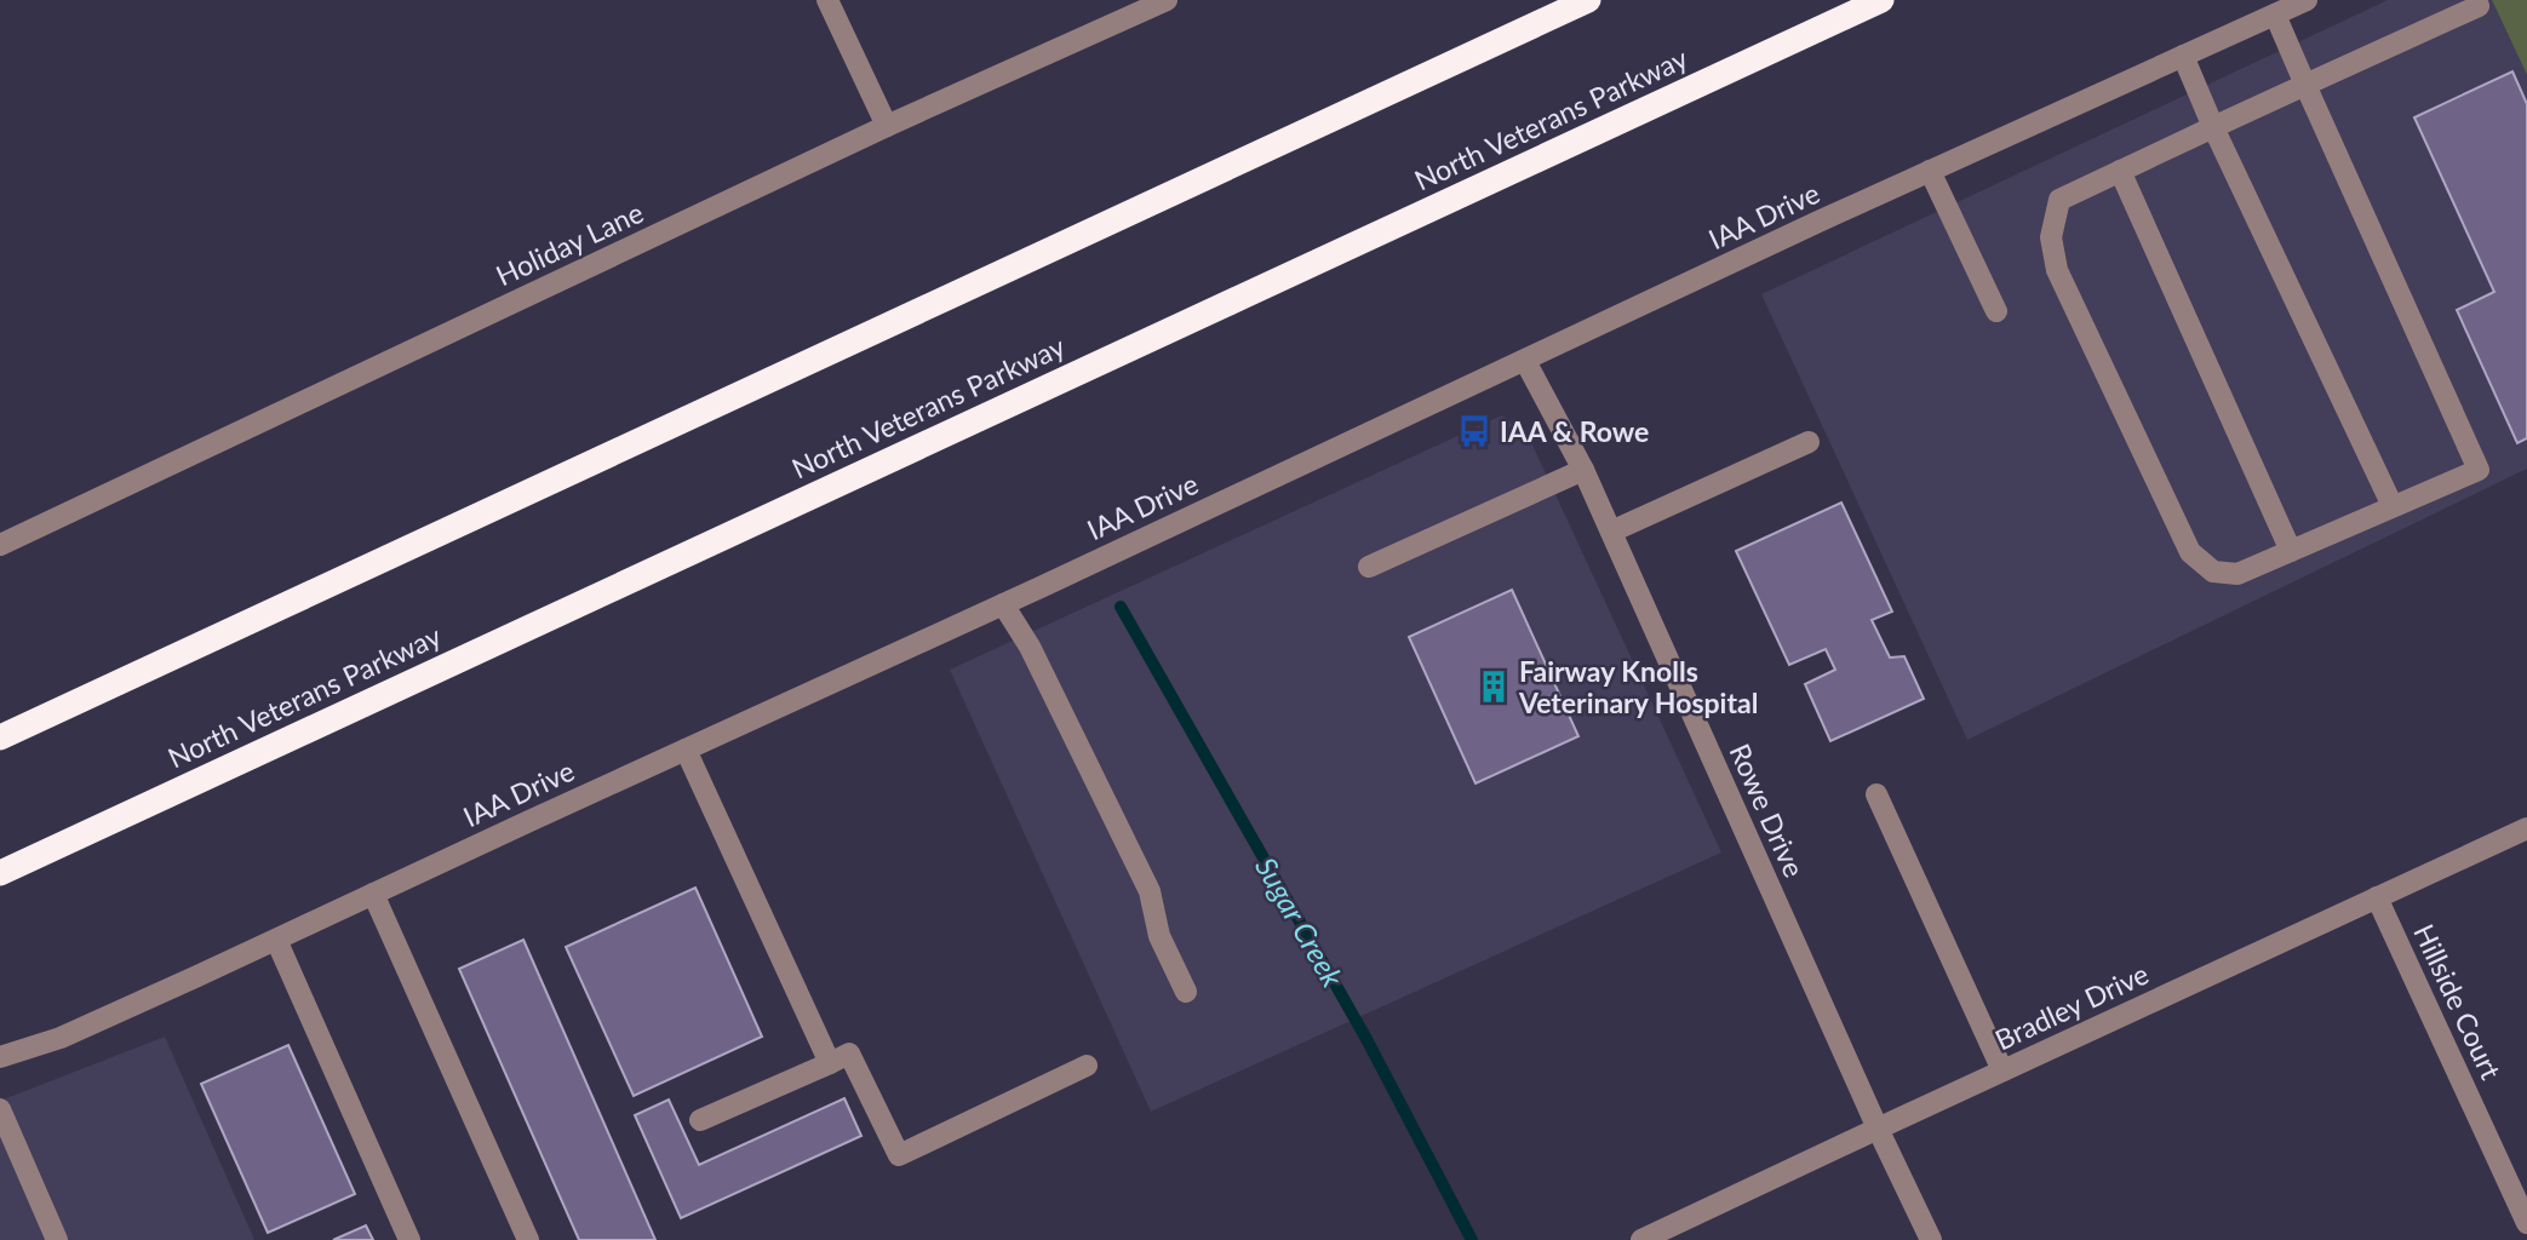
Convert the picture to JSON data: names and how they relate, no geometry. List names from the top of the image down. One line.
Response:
{"streets":{"highway":["North Veterans Parkway"],"street":["IAA Drive","Holiday Lane","Rowe Drive","Hillside Court","Bradley Drive"]},"crossings":[["IAA Drive","Rowe Drive"],["Rowe Drive","Bradley Drive"],["Hillside Court","Bradley Drive"]],"water":["Sugar Creek"],"places":{"bus stop":["IAA & Rowe"],"building":["Fairway Knolls Veterinary Hospital"]}}
